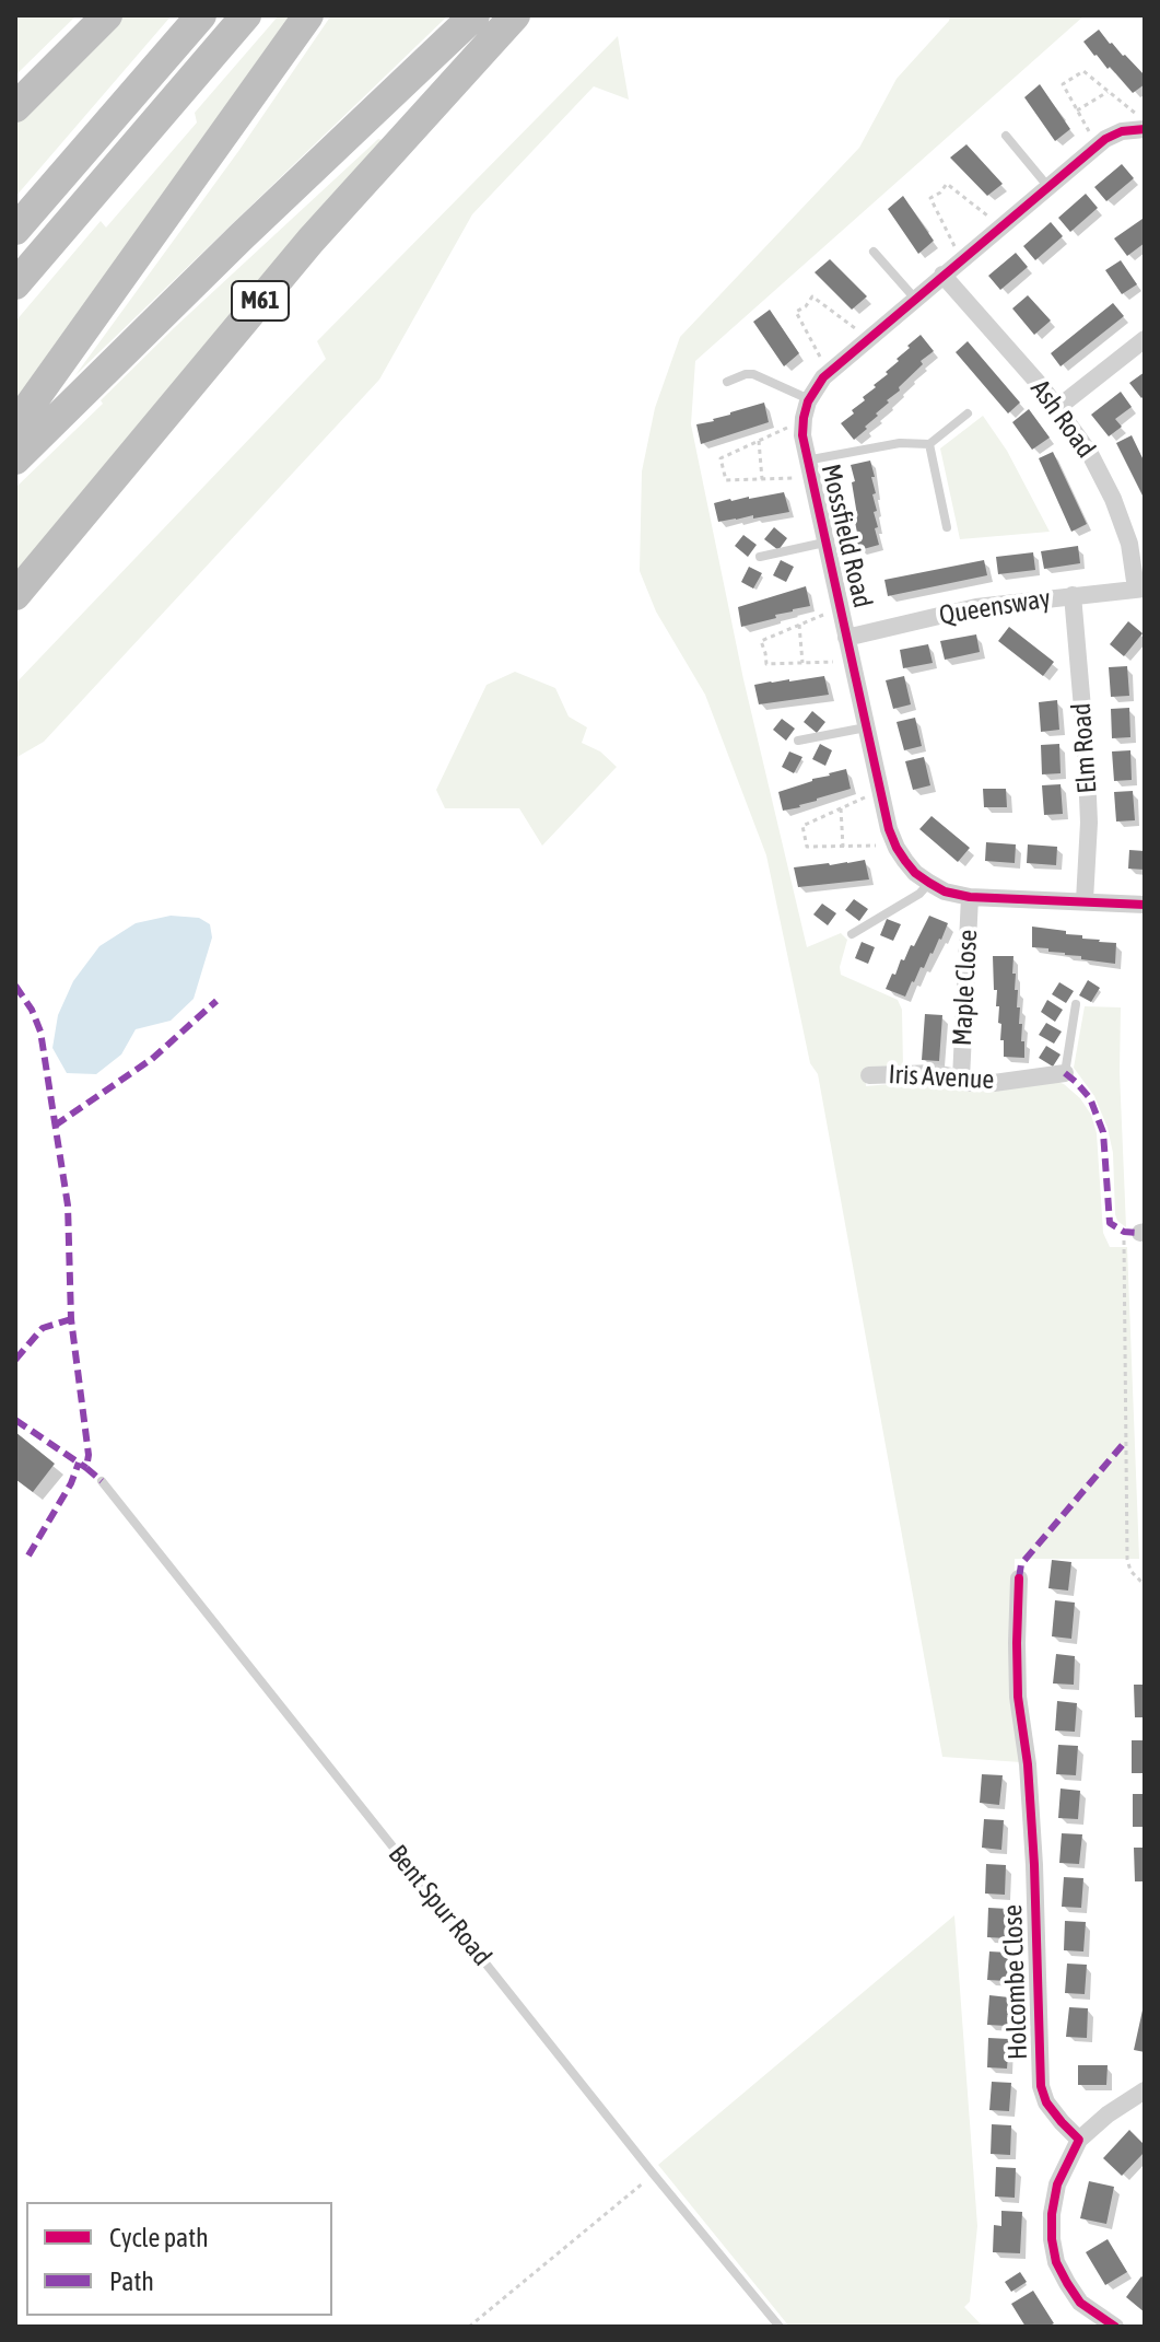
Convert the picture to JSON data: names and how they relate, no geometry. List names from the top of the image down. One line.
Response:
{"streets":{"highway":["M61"],"street":["Ash Road","Mossfield Road","Queensway","Elm Road","Maple Close","Iris Avenue","Holcombe Close"],"lane":["Bent Spur Road"]},"crossings":[["Ash Road","Mossfield Road"],["Ash Road","Queensway"],["Mossfield Road","Queensway"],["Mossfield Road","Elm Road"],["Mossfield Road","Maple Close"],["Queensway","Elm Road"],["Maple Close","Iris Avenue"]],"legend":["Cycle path","Path"]}
